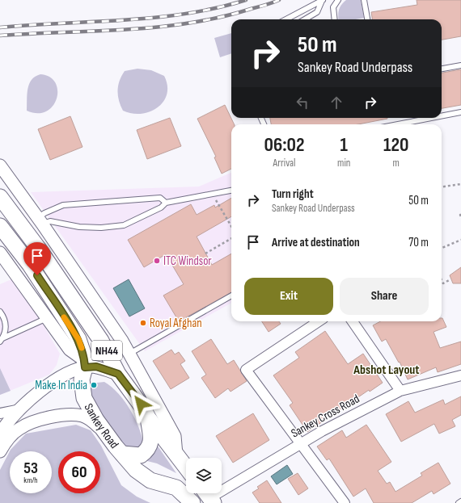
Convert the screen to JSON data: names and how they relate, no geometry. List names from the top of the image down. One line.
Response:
{"streets":{"main road":["NH44","Sankey Road"],"street":["Sankey Cross Road"]},"crossings":[["NH44","Sankey Road"]],"districts":["Abshot Layout"],"places":["ITC Windsor","Royal Afghan","Make In India"],"page":{"turn":["50 m","Sankey Road Underpass"],"eta":["06:02","Arrival","1","min","120","m"],"list":[{"name":"Turn right","note":"Sankey Road Underpass","value":"50 m"},{"name":"Arrive at destination","value":"70 m"}],"buttons":["Exit","Share"],"speed":"53 km/h","limit":"60"}}
